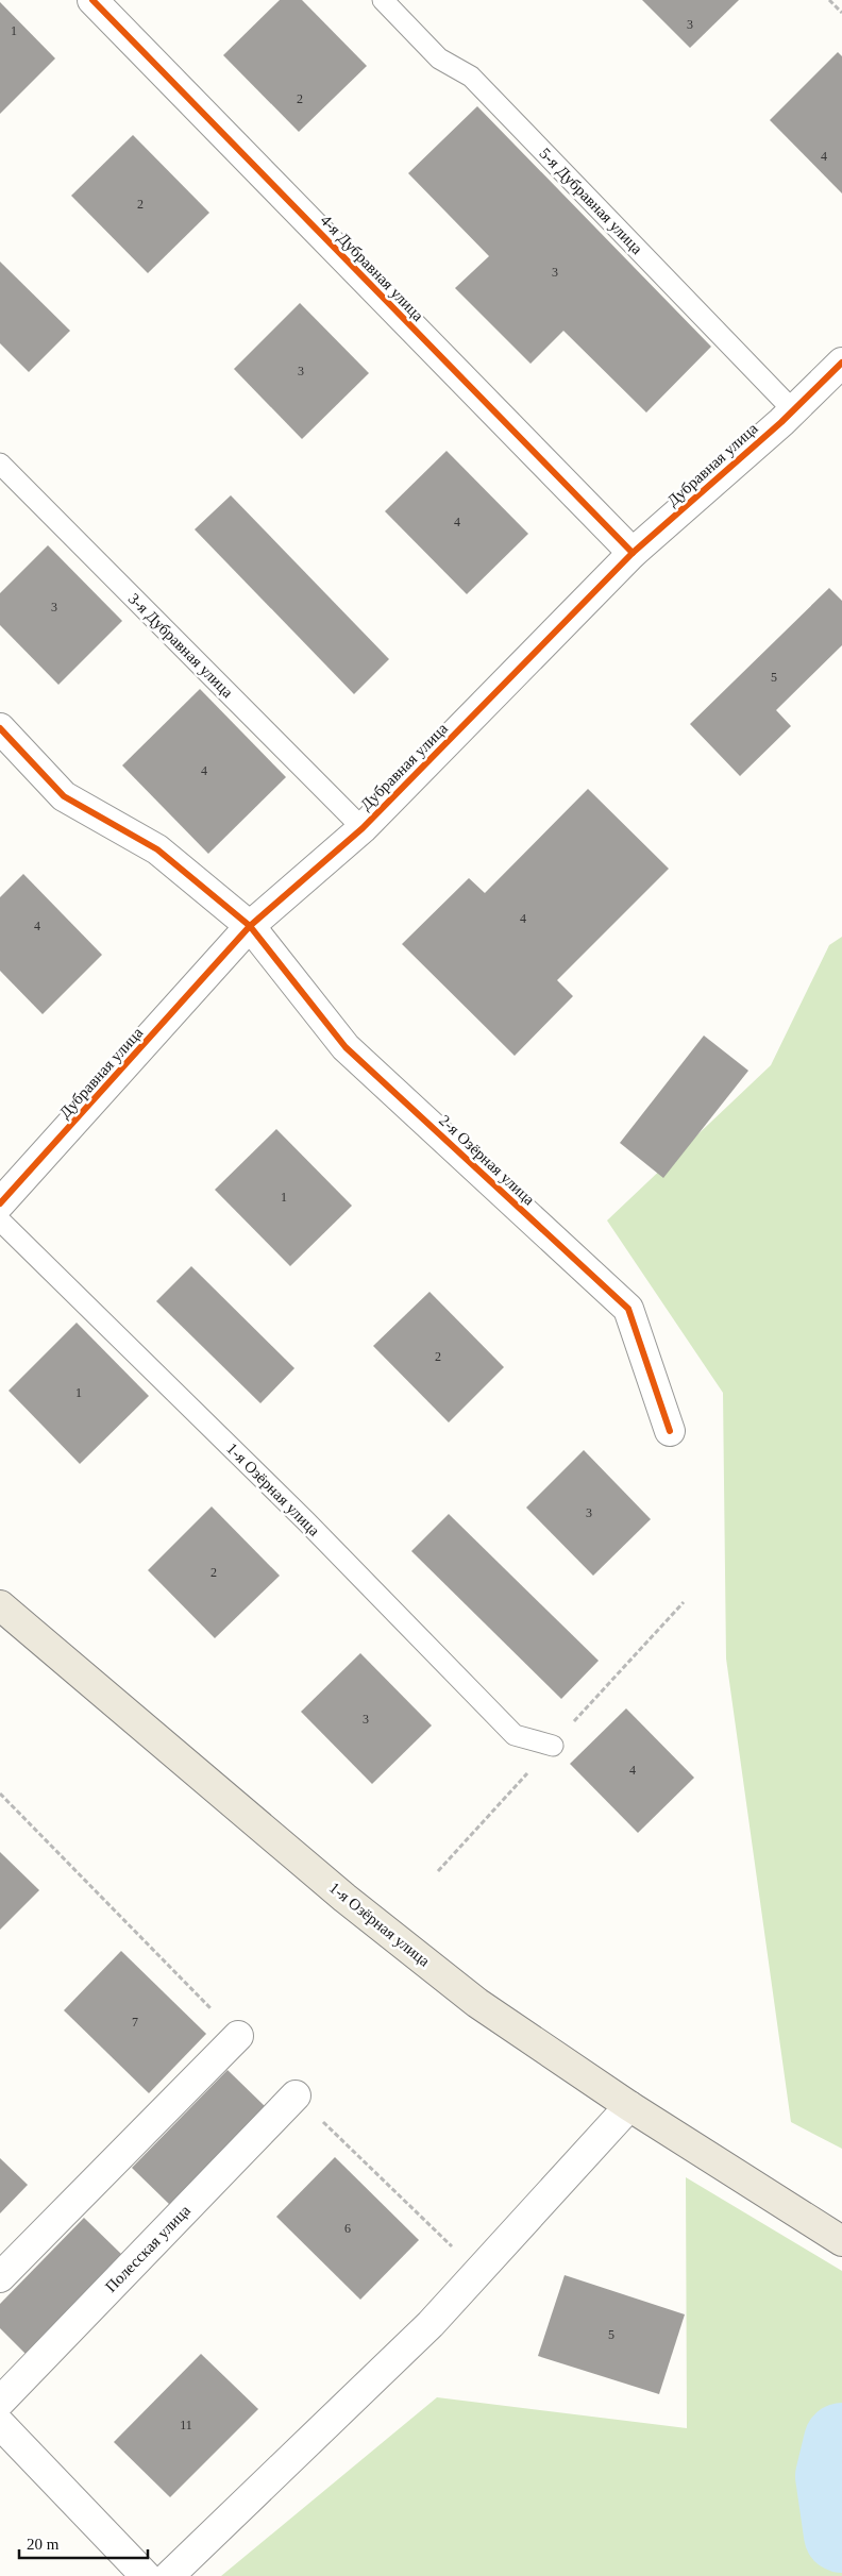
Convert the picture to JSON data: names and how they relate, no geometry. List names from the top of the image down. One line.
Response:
{"streets":{"main road":["1-я Озёрная улица"],"street":["4-я Дубравная улица","Дубравная улица","2-я Озёрная улица","Полесская улица"],"lane":["5-я Дубравная улица","3-я Дубравная улица"]},"crossings":[["5-я Дубравная улица","Дубравная улица"],["4-я Дубравная улица","Дубравная улица"],["Дубравная улица","3-я Дубравная улица"],["Дубравная улица","2-я Озёрная улица"]],"house_numbers":["3","1","2","4","2","3","3","4","3","5","4","4","4","1","2","1","3","2","3","4","7","6","5","11"],"scale_bar":"20 m"}
